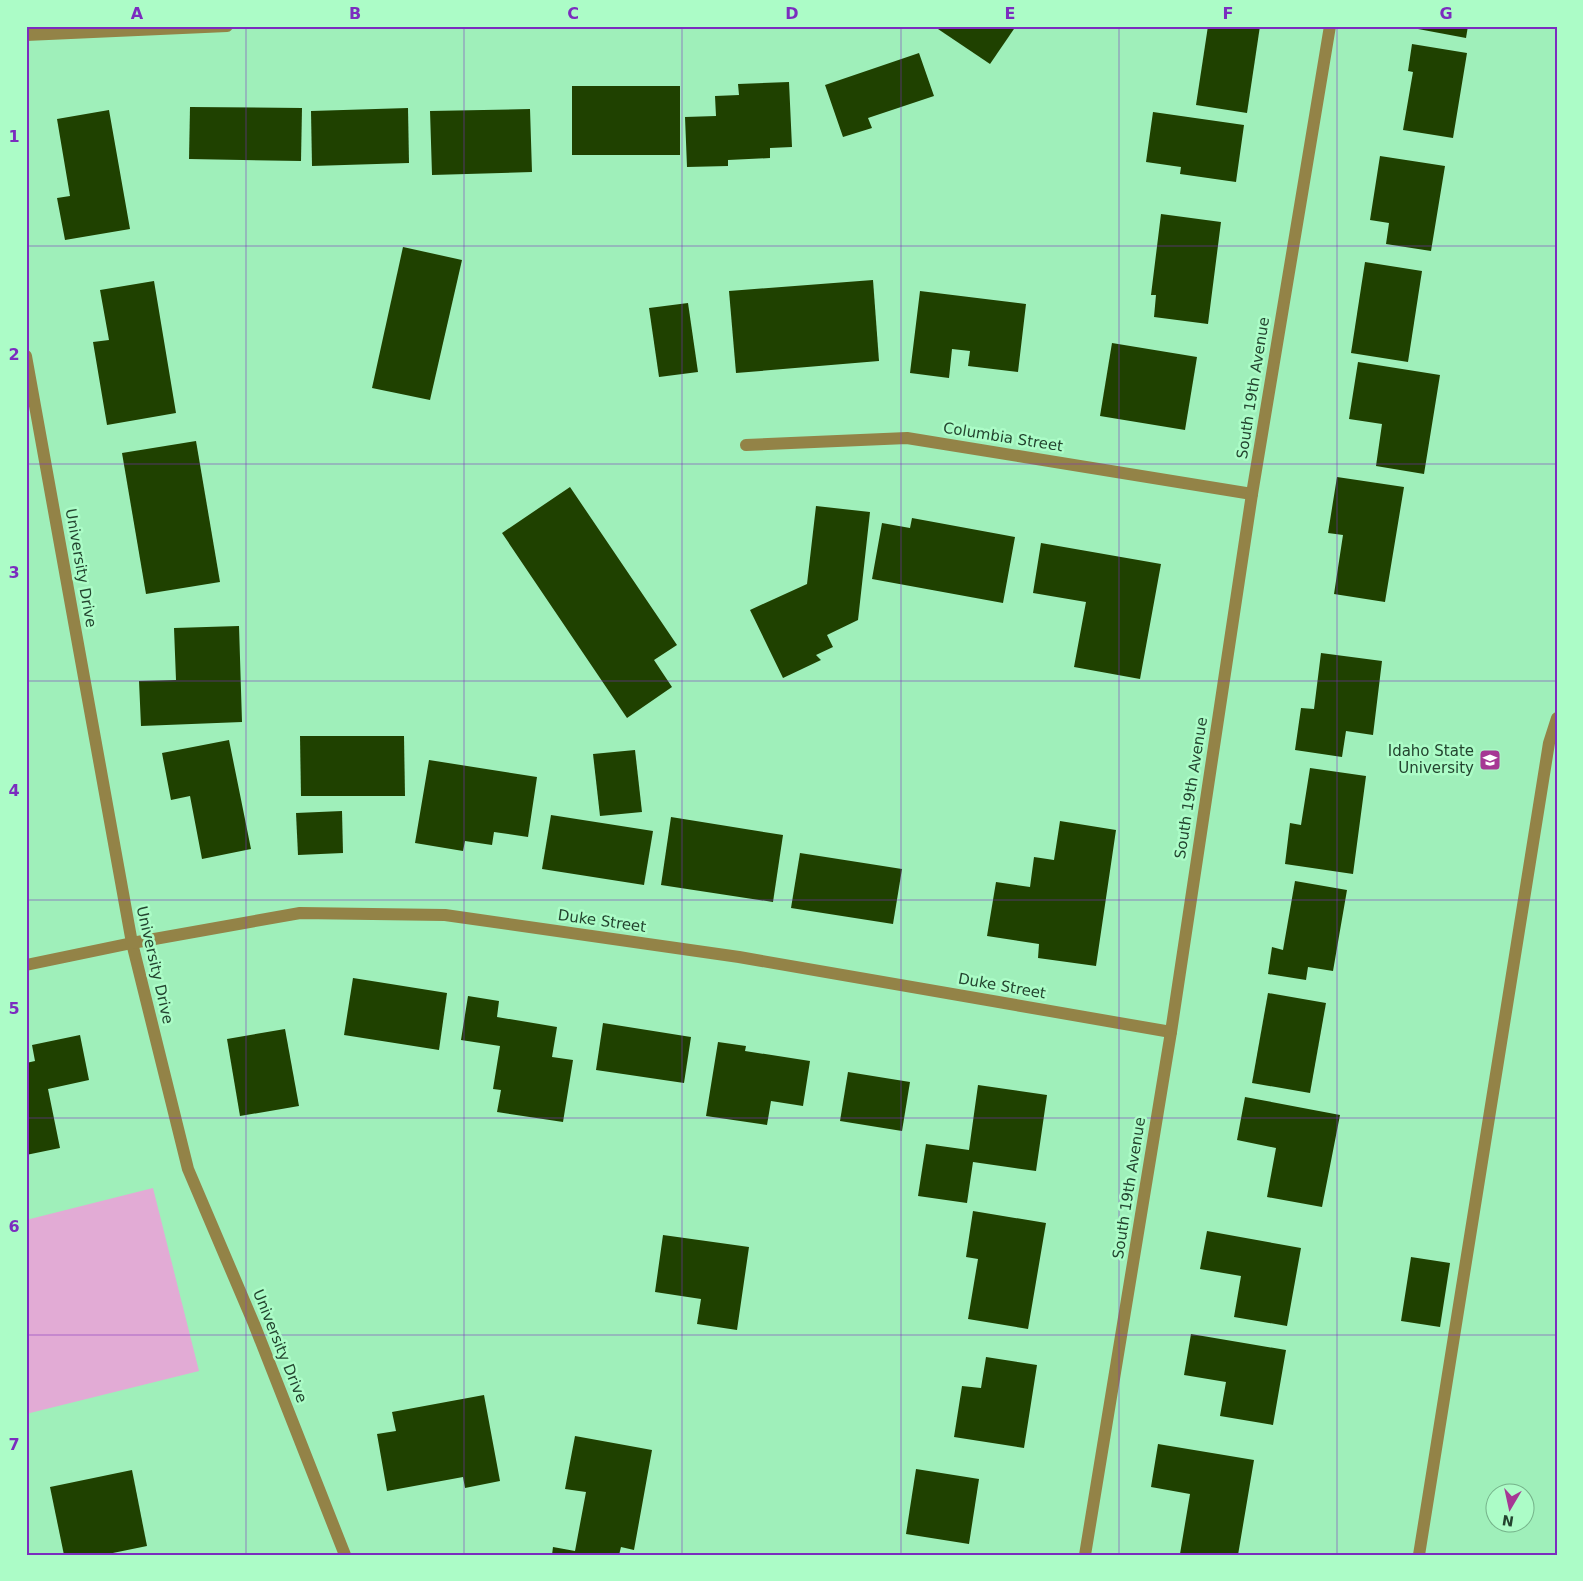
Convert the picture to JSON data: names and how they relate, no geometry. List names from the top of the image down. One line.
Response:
{"streets":{"street":["South 19th Avenue","Columbia Street","University Drive","Duke Street"]},"crossings":[["South 19th Avenue","Columbia Street"],["South 19th Avenue","Duke Street"],["University Drive","Duke Street"]],"places":{"school or university":["Idaho State University"]},"north":"bottom","grid":{"columns":["A","B","C","D","E","F","G"],"rows":["1","2","3","4","5","6","7"]}}
